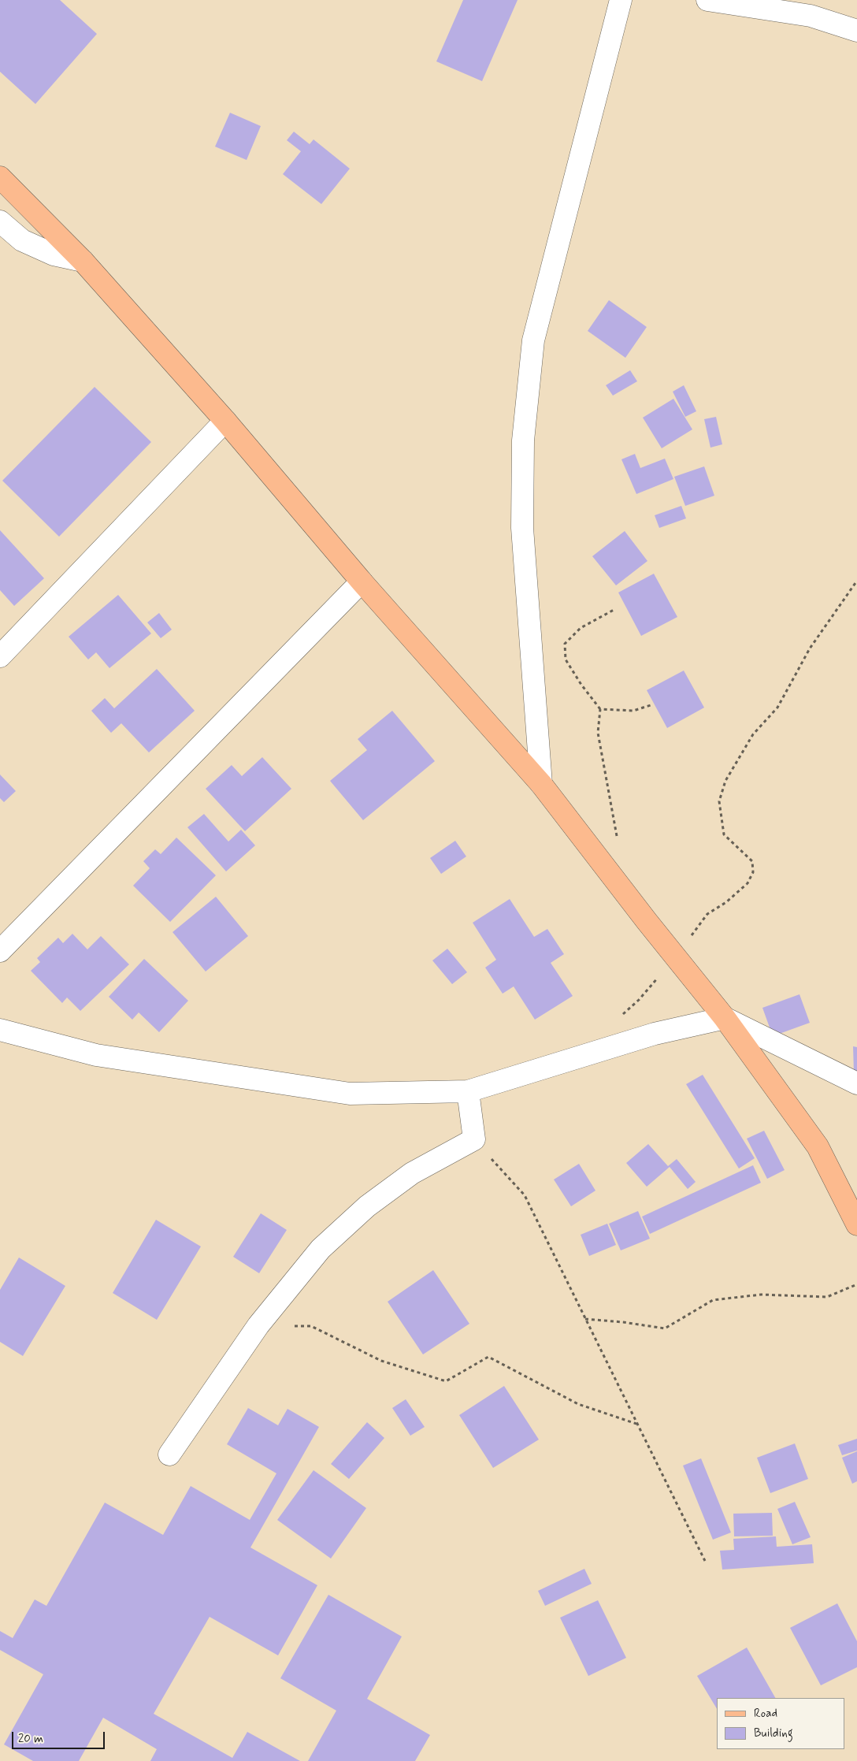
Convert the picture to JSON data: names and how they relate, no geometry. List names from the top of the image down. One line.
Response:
{"legend":["Road","Building"],"scale_bar":"20 m"}
